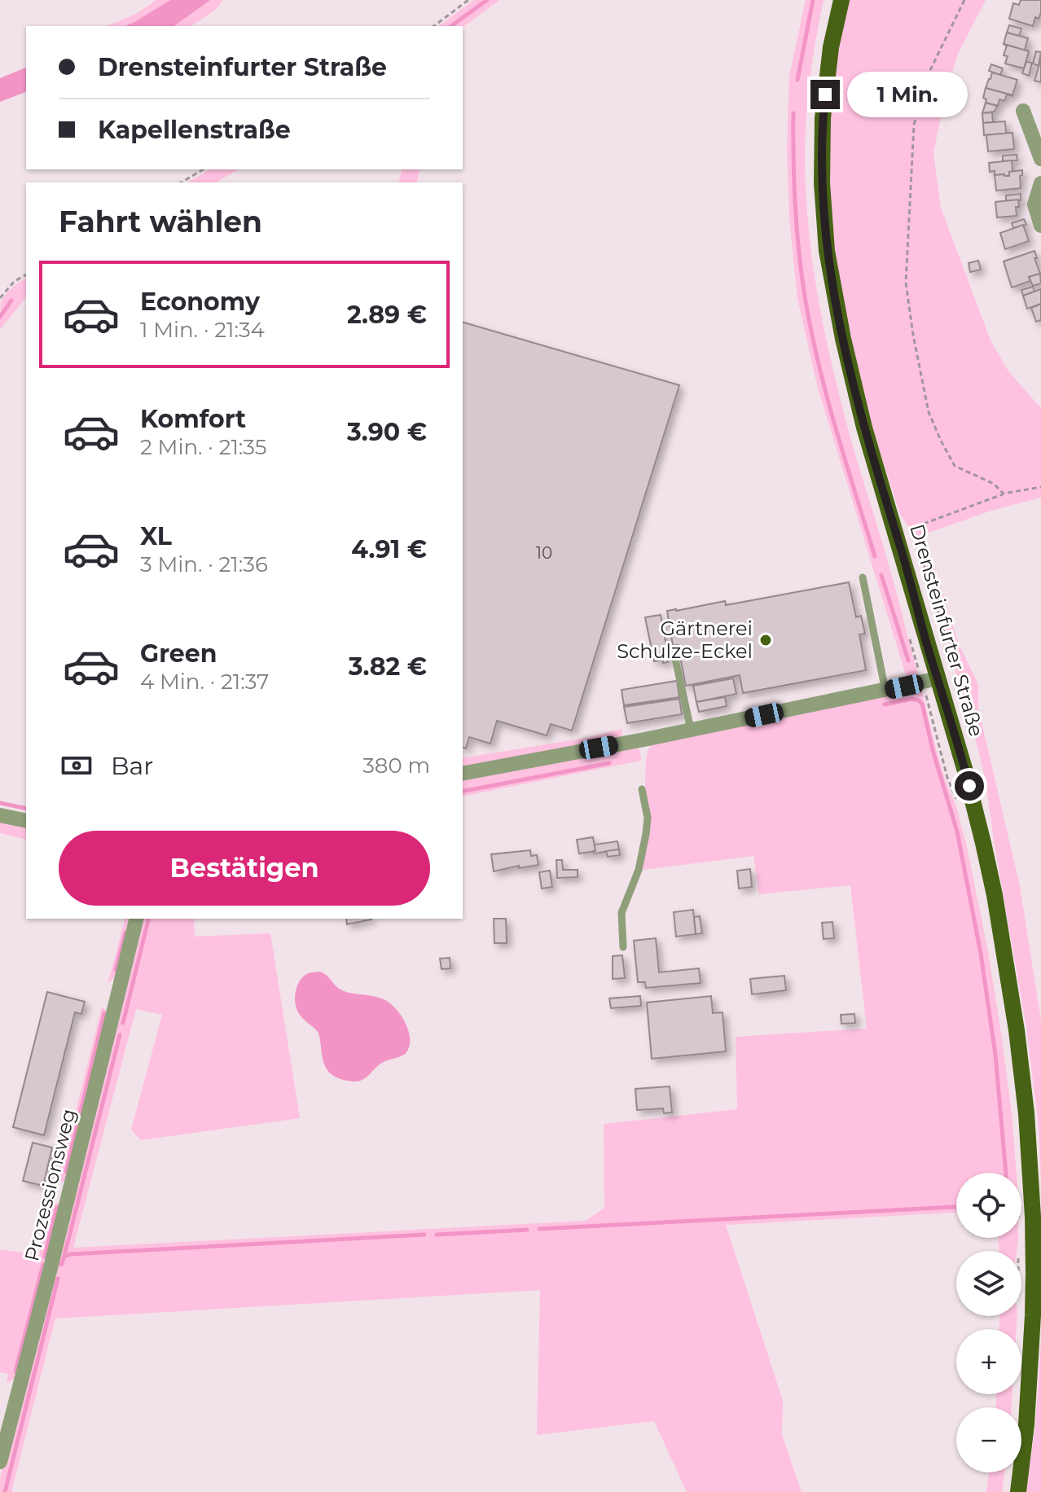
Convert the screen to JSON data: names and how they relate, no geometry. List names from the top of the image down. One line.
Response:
{"streets":{"main road":["Drensteinfurter Straße"],"street":["Prozessionsweg"]},"places":["Gärtnerei Schulze-Eckel"],"house_numbers":["10"],"page":{"banner":["Drensteinfurter Straße","Kapellenstraße"],"bubble":"1 Min.","heading":"Fahrt wählen","list":[{"name":"Economy","note":"1 Min. · 21:34","value":"2.89 €"},{"name":"Komfort","note":"2 Min. · 21:35","value":"3.90 €"},{"name":"XL","note":"3 Min. · 21:36","value":"4.91 €"},{"name":"Green","note":"4 Min. · 21:37","value":"3.82 €"}],"pay":["Bar","380 m"],"buttons":"Bestätigen","map_buttons":["+","−"]}}
